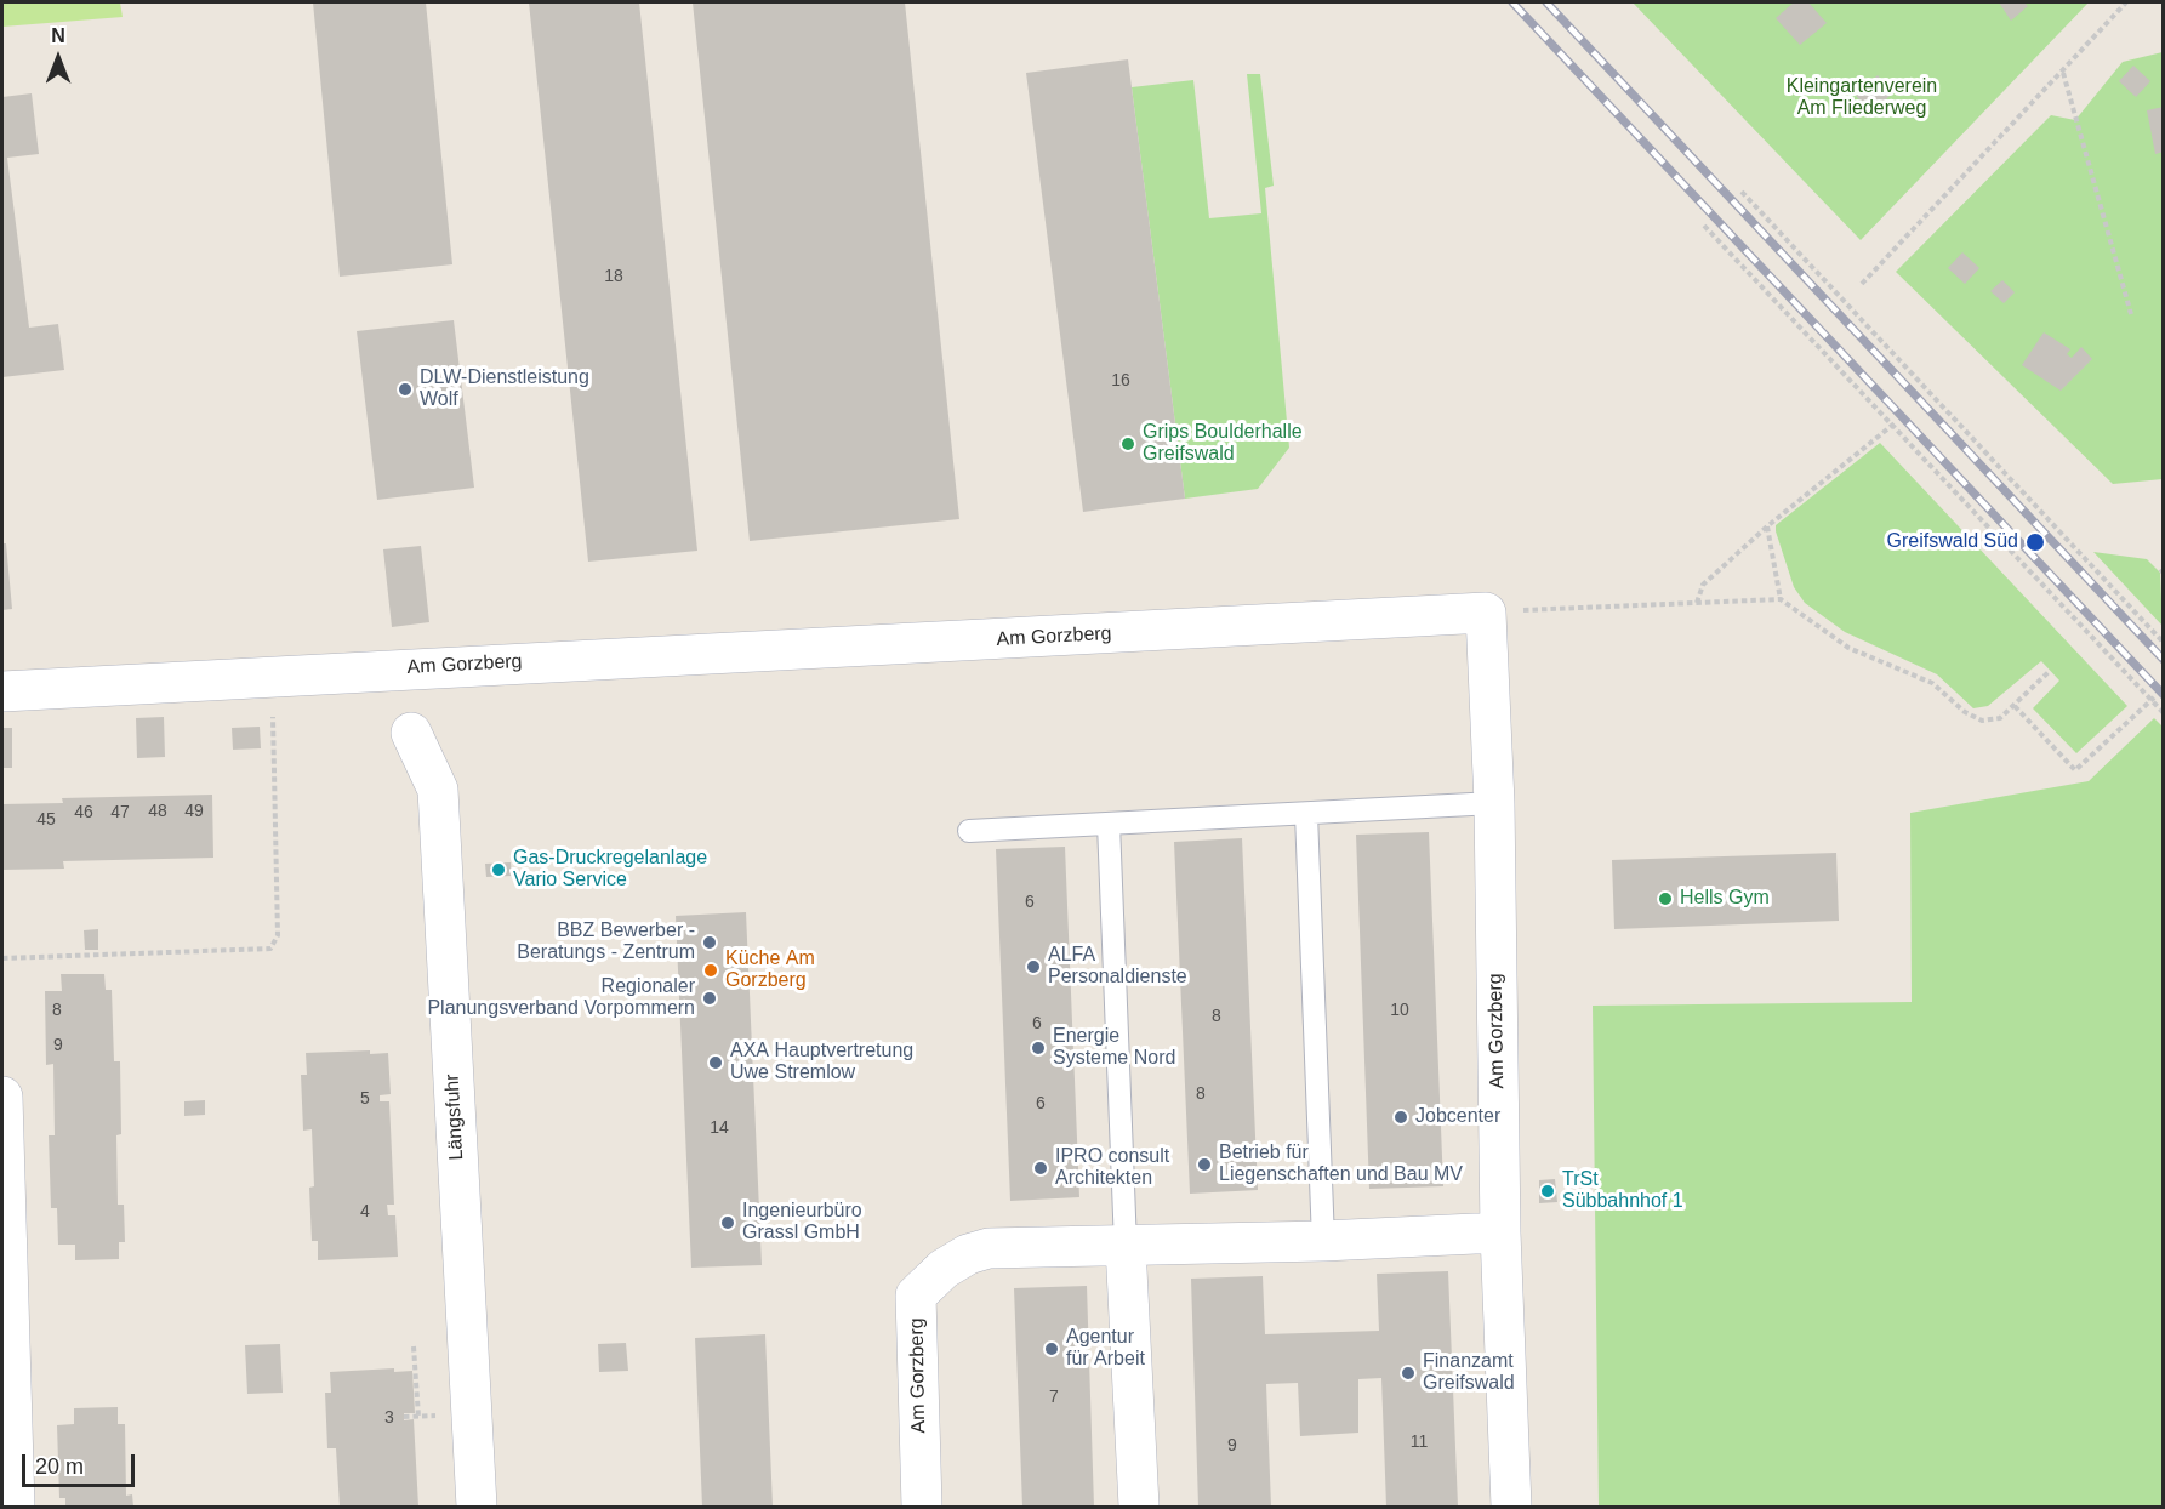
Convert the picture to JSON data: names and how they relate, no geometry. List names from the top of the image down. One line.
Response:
{"streets":{"street":["Am Gorzberg","Längsfuhr"]},"parks":["Kleingartenverein Am Fliederweg"],"places":["DLW-Dienstleistung Wolf","Grips Boulderhalle Greifswald","Greifswald Süd","Gas-Druckregelanlage Vario Service","Hells Gym","BBZ Bewerber - Beratungs - Zentrum","ALFA Personaldienste","Küche Am Gorzberg","Regionaler Planungsverband Vorpommern","Energie Systeme Nord","AXA Hauptvertretung Uwe Stremlow","Jobcenter","Betrieb für Liegenschaften und Bau MV","IPRO consult Architekten","TrSt Sübbahnhof 1","Ingenieurbüro Grassl GmbH","Agentur für Arbeit","Finanzamt Greifswald"],"house_numbers":["18","16","48","49","46","47","45","6","8","10","8","6","9","8","5","6","14","4","7","3","11","9"],"scale_bar":"20 m","north":"top"}
